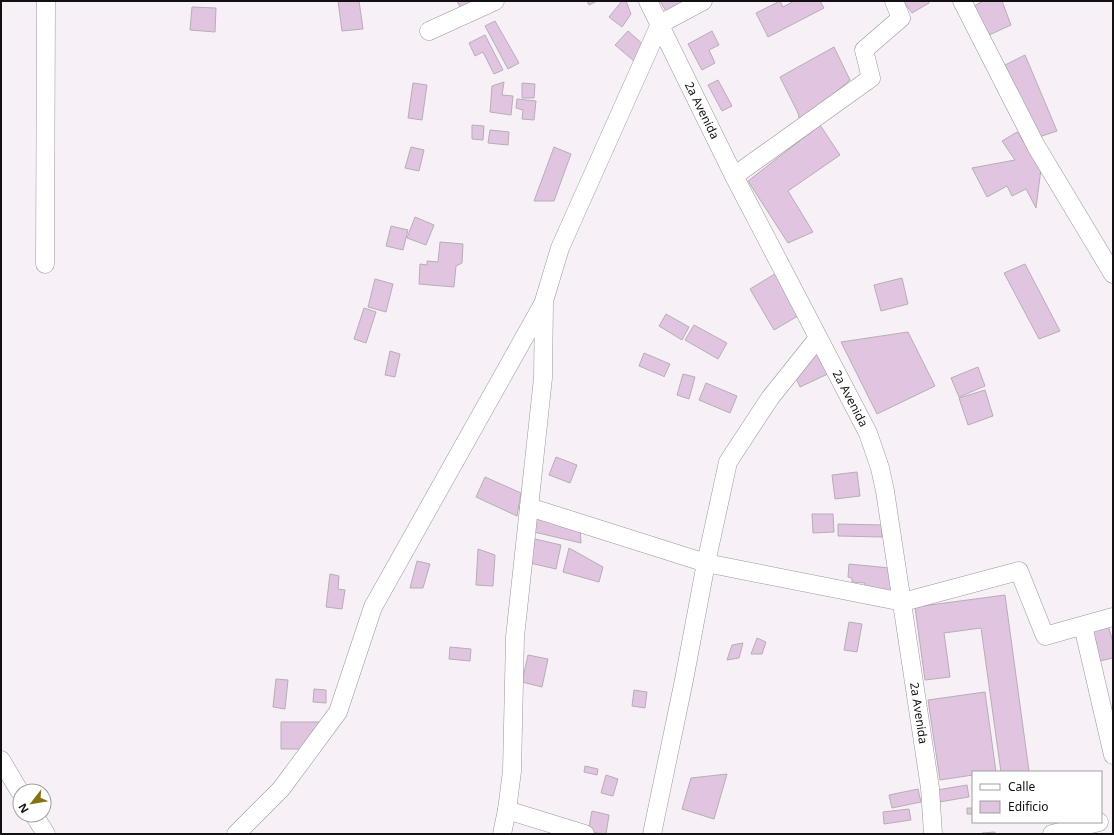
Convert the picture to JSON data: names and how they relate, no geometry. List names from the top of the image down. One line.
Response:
{"streets":{"street":["2a Avenida"]},"legend":["Calle","Edificio"],"north":"bottom left"}
